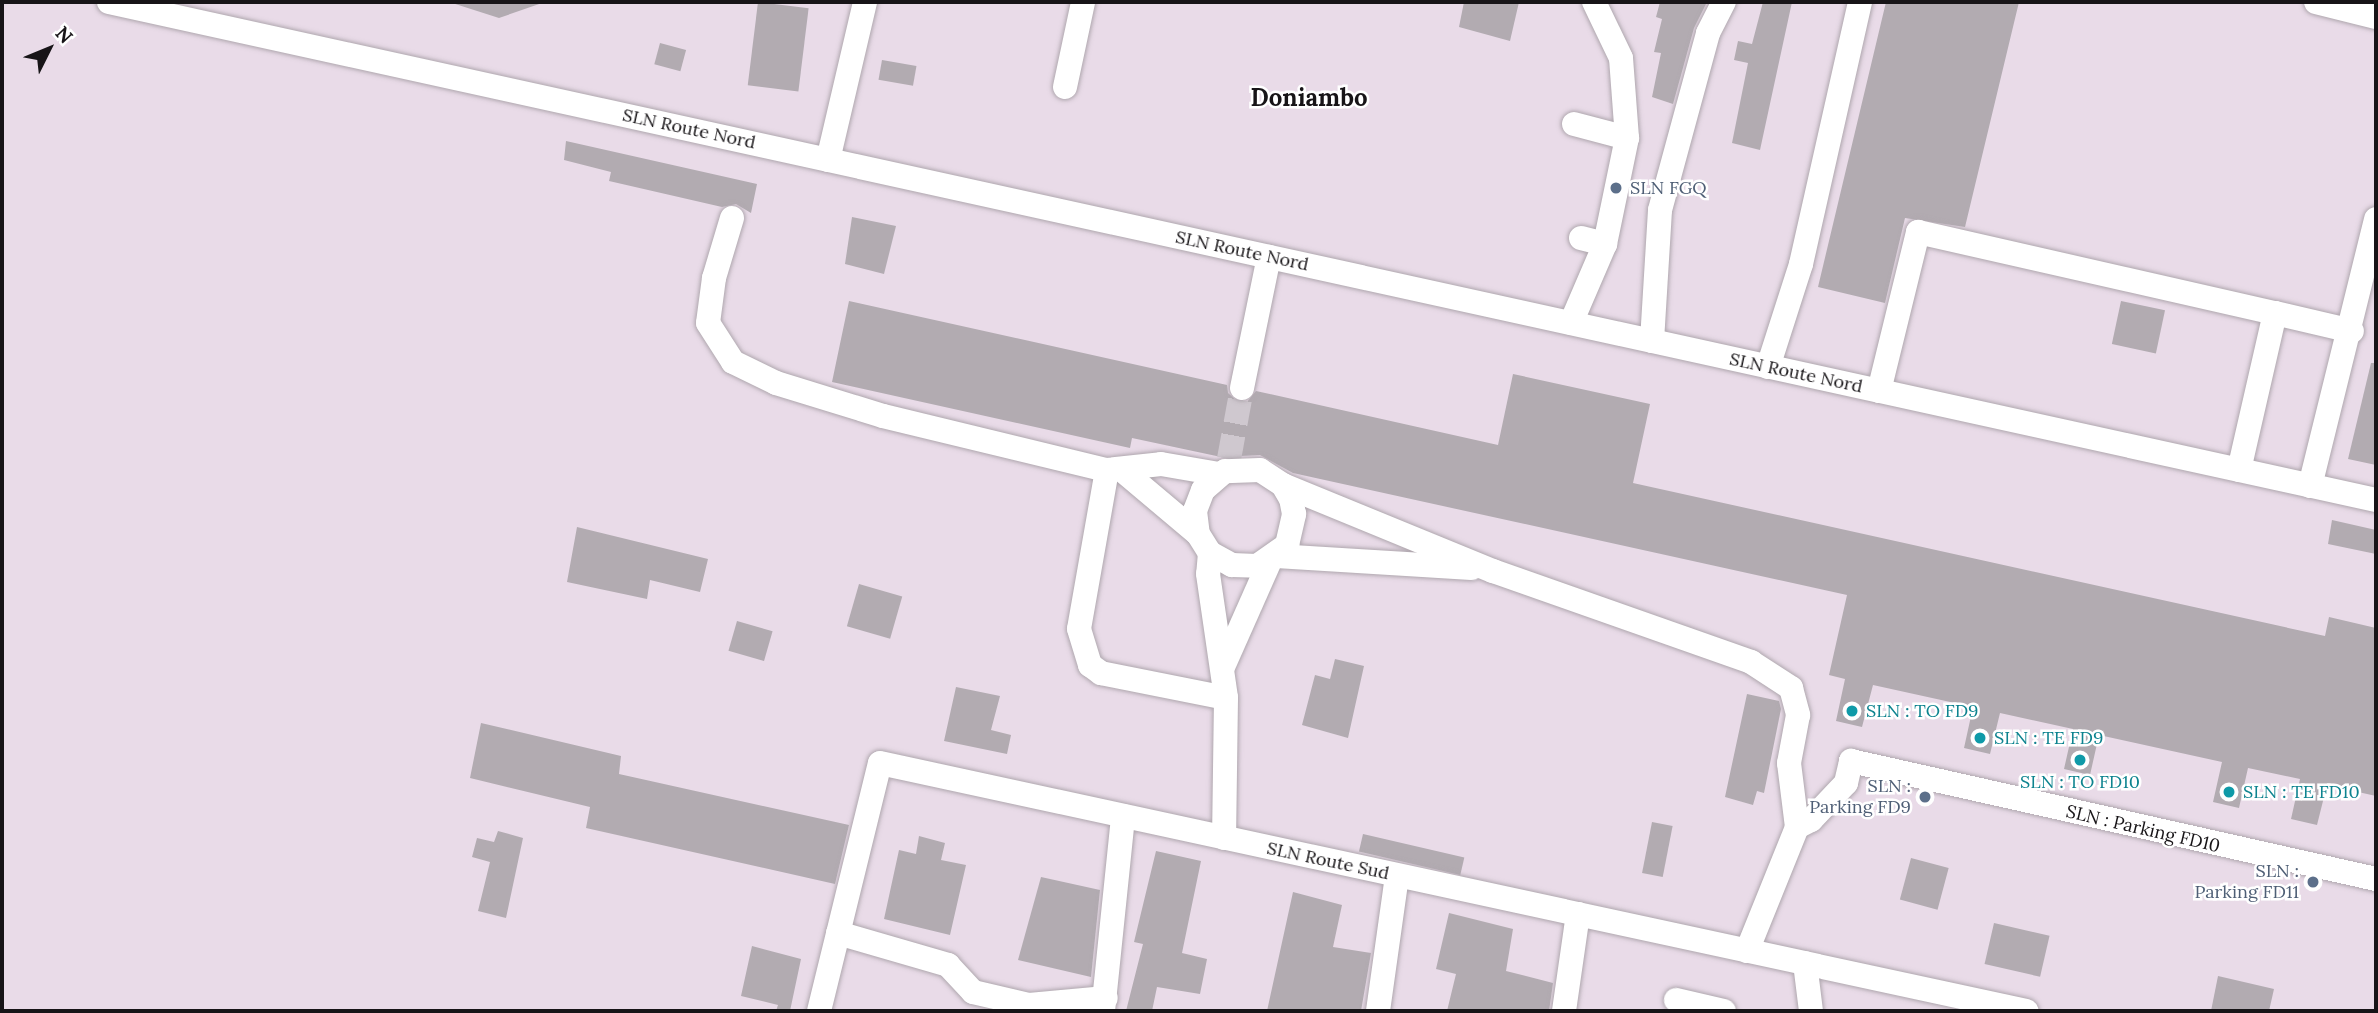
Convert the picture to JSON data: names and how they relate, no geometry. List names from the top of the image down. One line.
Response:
{"streets":{"lane":["SLN Route Nord","SLN : Parking FD10","SLN Route Sud"]},"districts":["Doniambo"],"places":["SLN FGQ","SLN : TO FD9","SLN : TE FD9","SLN : TO FD10","SLN : TE FD10","SLN : Parking FD9","SLN : Parking FD11"],"north":"top right"}
